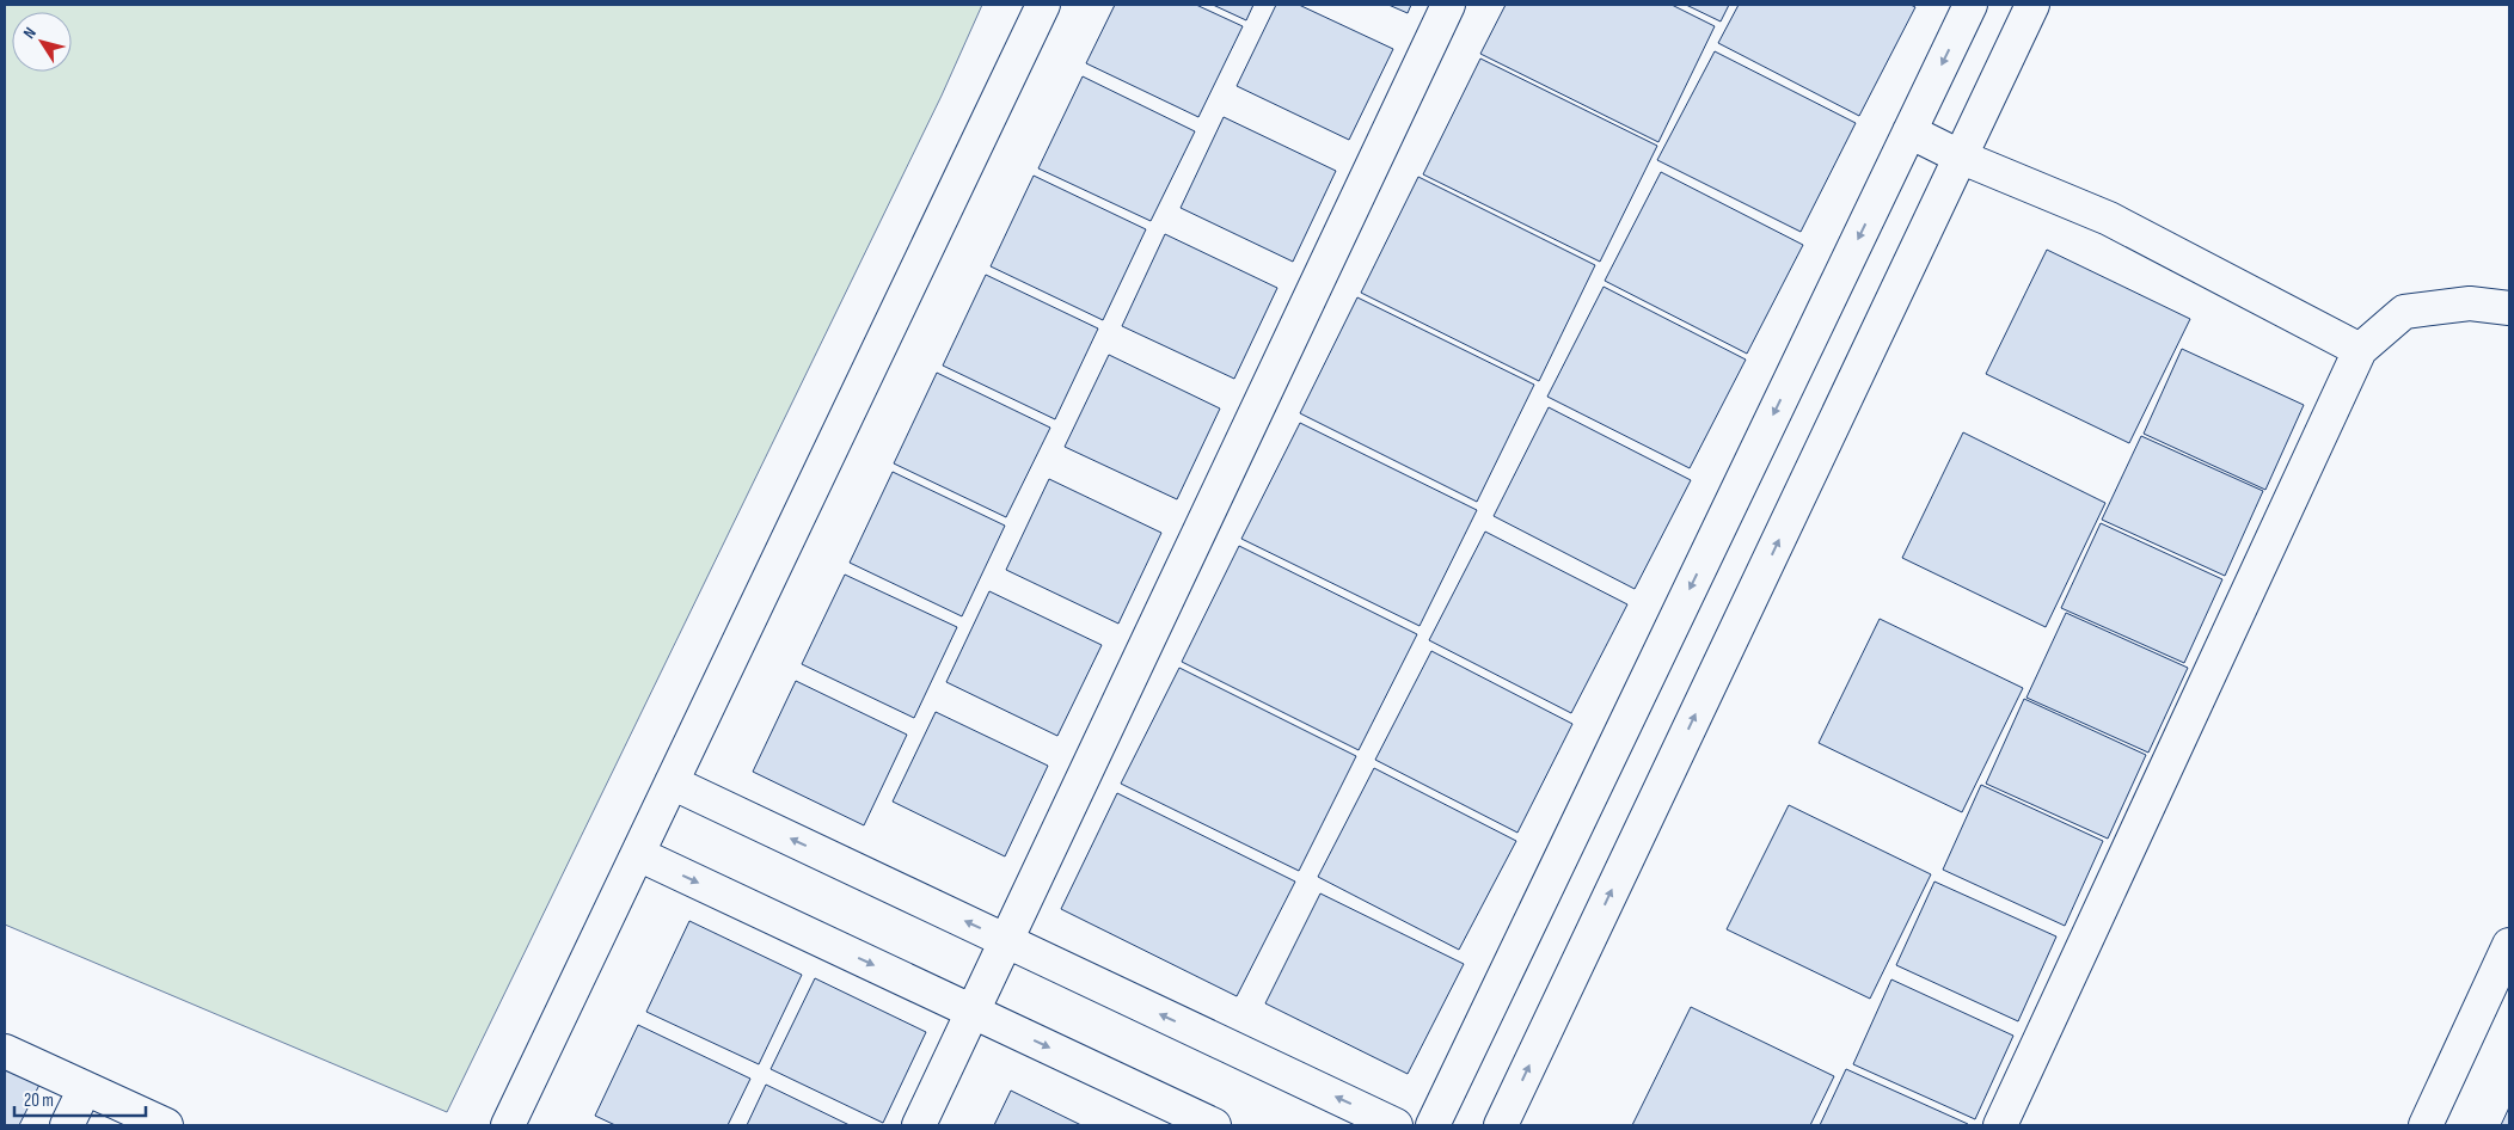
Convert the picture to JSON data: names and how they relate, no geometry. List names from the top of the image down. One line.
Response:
{"scale_bar":"20 m","north":"top left"}
